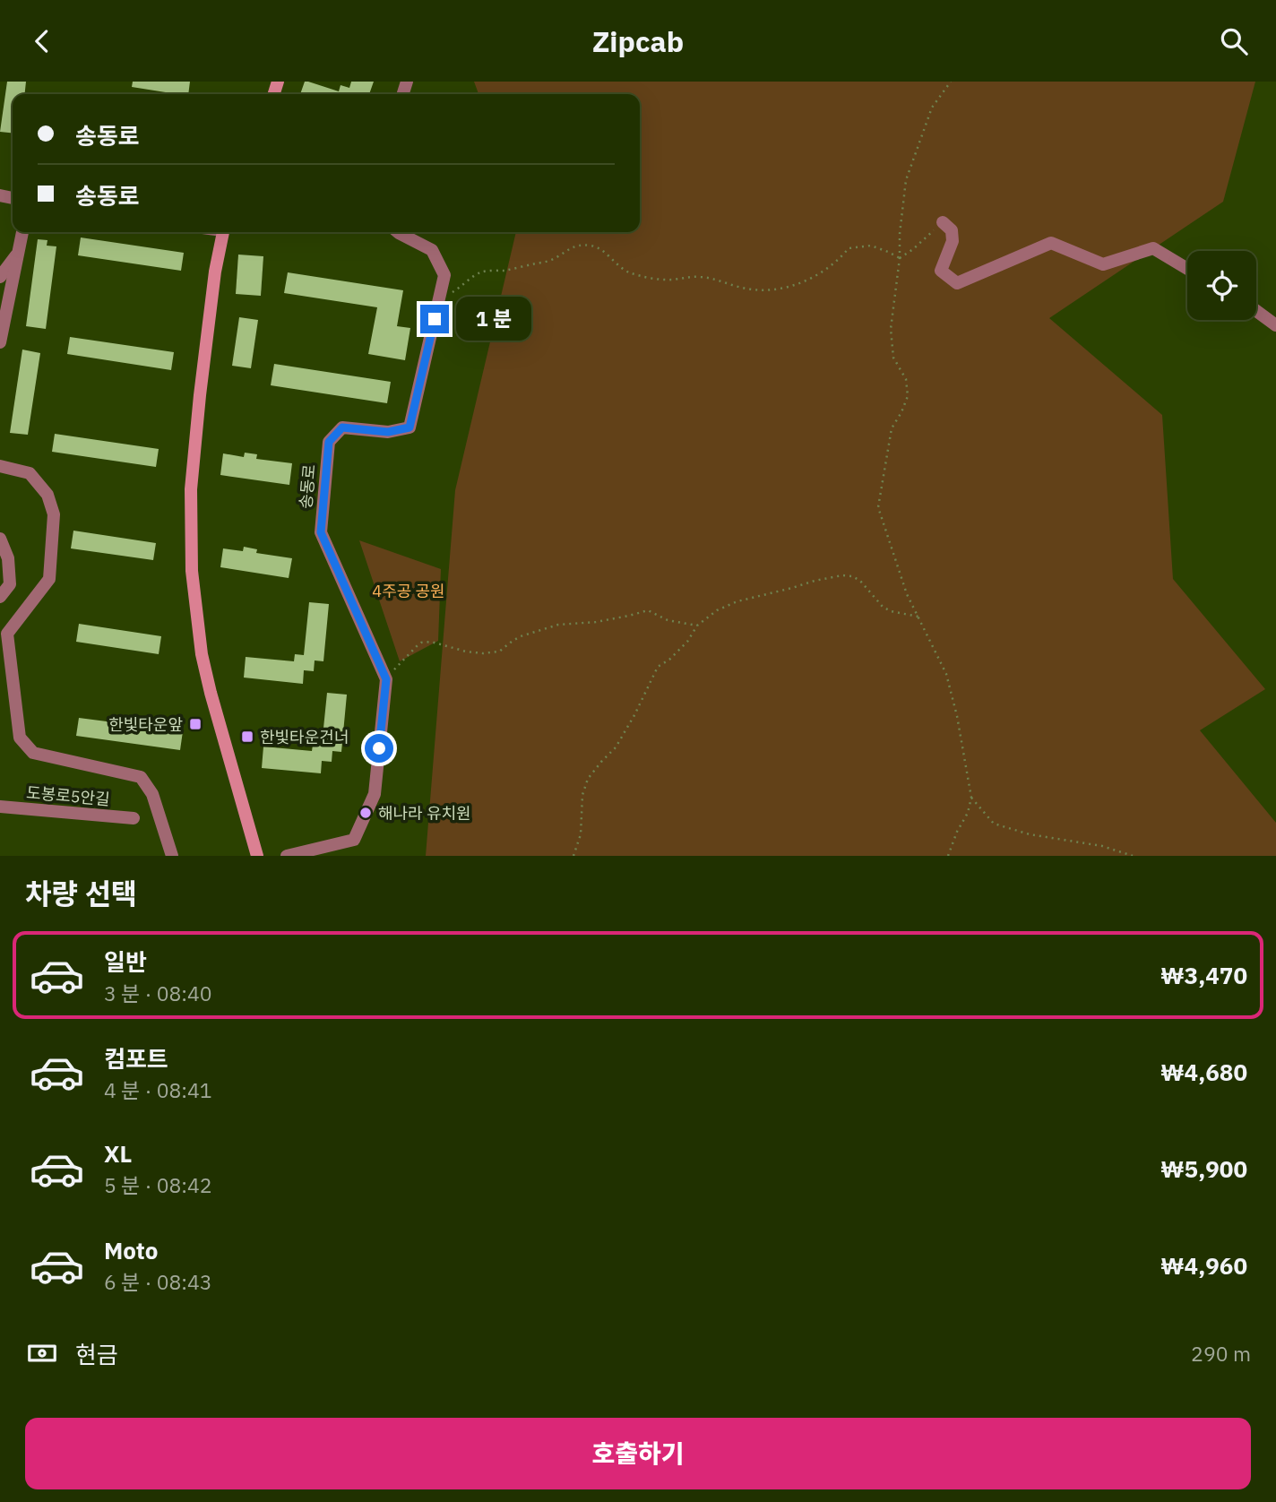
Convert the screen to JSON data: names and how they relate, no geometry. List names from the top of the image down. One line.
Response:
{"streets":{"street":["송동로","도봉로5안길"]},"parks":["4주공 공원"],"places":{"transit":["한빛타운앞","한빛타운건너"],"other":["해나라 유치원"]},"page":{"header":"Zipcab","banner":["송동로","송동로"],"bubble":"1 분","heading":"차량 선택","list":[{"name":"일반","note":"3 분 · 08:40","value":"₩3,470"},{"name":"컴포트","note":"4 분 · 08:41","value":"₩4,680"},{"name":"XL","note":"5 분 · 08:42","value":"₩5,900"},{"name":"Moto","note":"6 분 · 08:43","value":"₩4,960"}],"pay":["현금","290 m"],"buttons":"호출하기"}}
